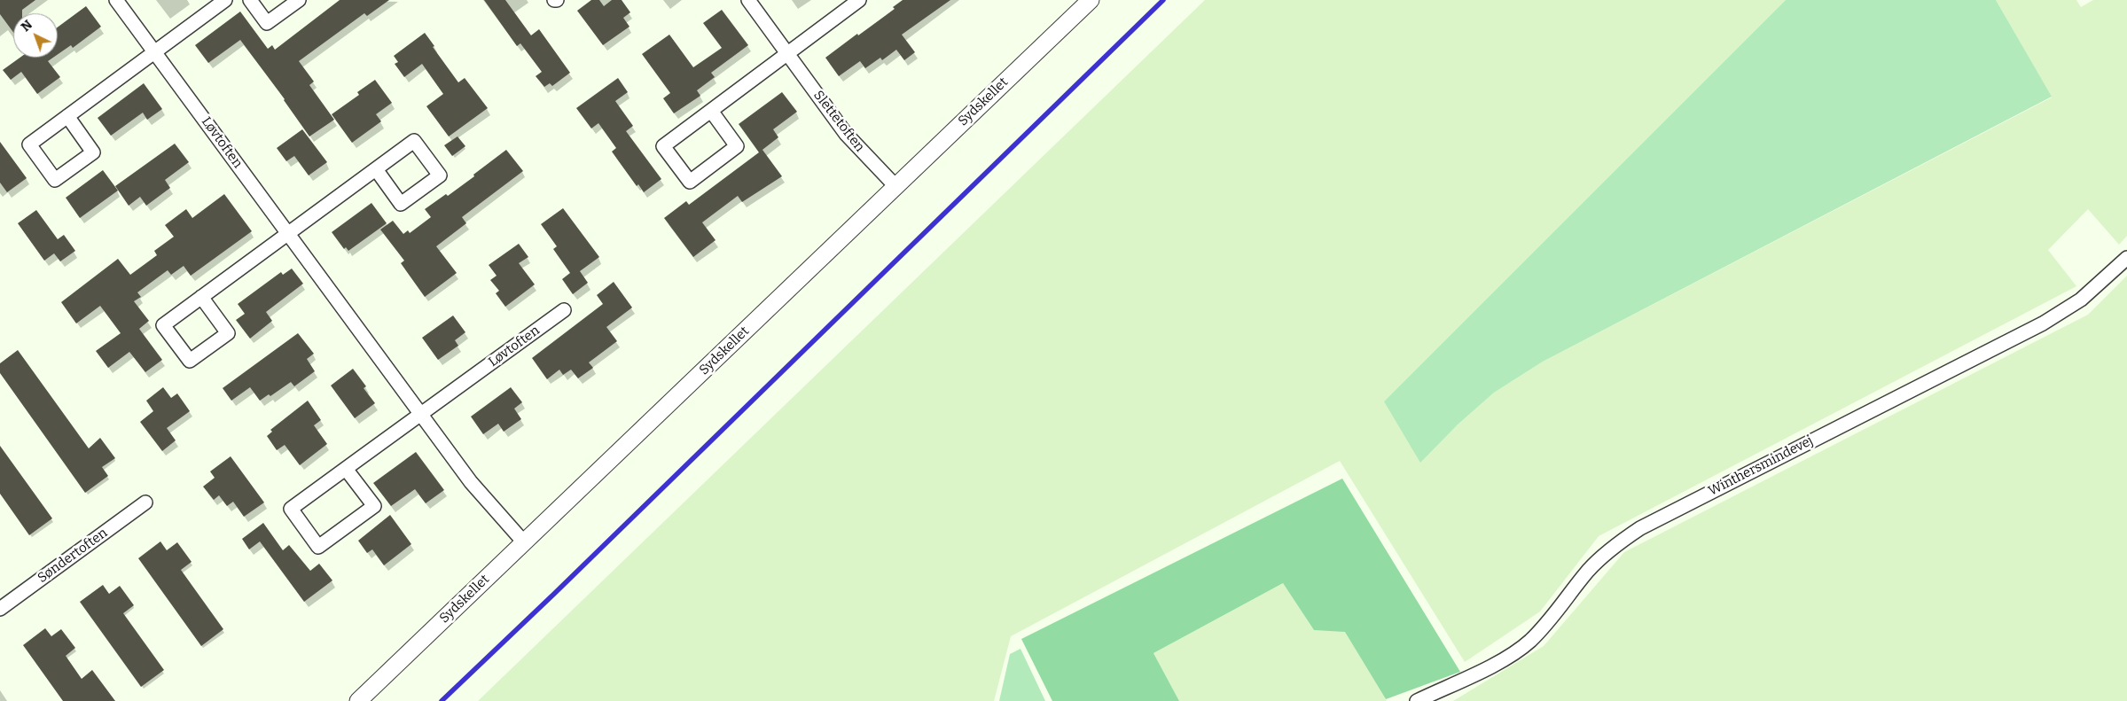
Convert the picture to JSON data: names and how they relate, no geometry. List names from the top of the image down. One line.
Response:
{"streets":{"street":["Sydskellet","Slettetoften","Løvtoften","Winthersmindevej","Søndertoften"]},"crossings":[["Sydskellet","Slettetoften"],["Sydskellet","Løvtoften"]],"north":"top left"}
